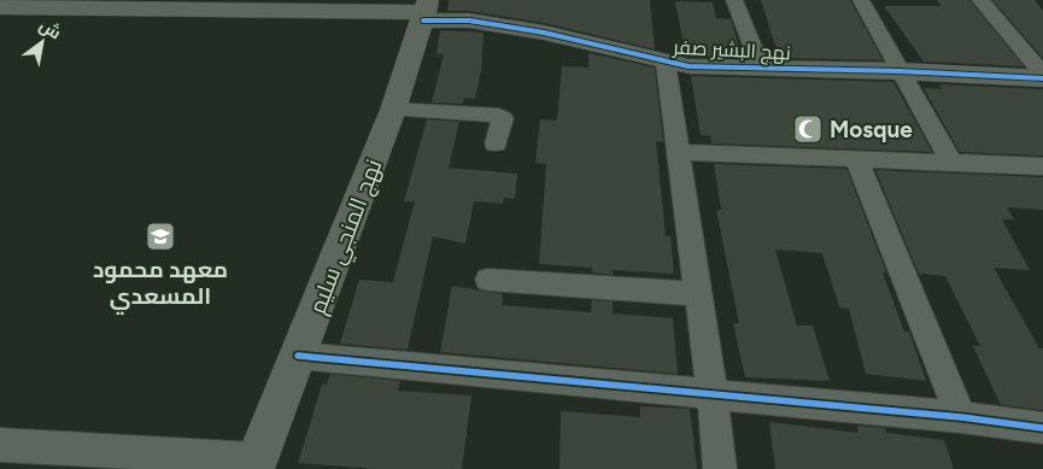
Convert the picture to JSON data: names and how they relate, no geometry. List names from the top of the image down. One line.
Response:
{"streets":{"street":["نهج البشير صفر","نهج المنجي سليم"]},"crossings":[["نهج البشير صفر","نهج المنجي سليم"]],"places":{"mosque":["Mosque"],"school or university":["معهد محمود المسعدي"]},"north":"top right"}
